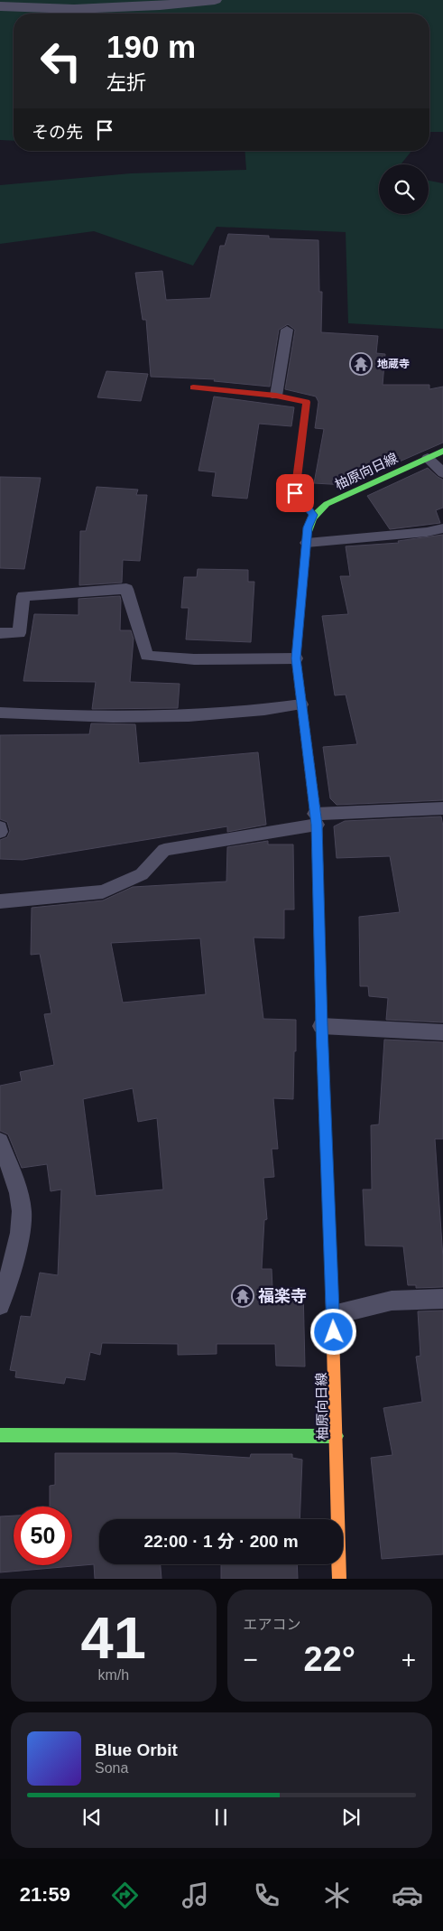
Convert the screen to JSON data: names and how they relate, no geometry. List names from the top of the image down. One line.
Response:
{"streets":{"main road":["柚原向日線"]},"places":{"temple":["地蔵寺","福楽寺"]},"page":{"turn":["190 m","左折"],"then":"その先","limit":"50","trip":"22:00 · 1 分 · 200 m","tile":[["41","km/h"],"エアコン"],"heat":["−","22°","+"],"song":["Blue Orbit","Sona"],"tabs":"21:59"}}
